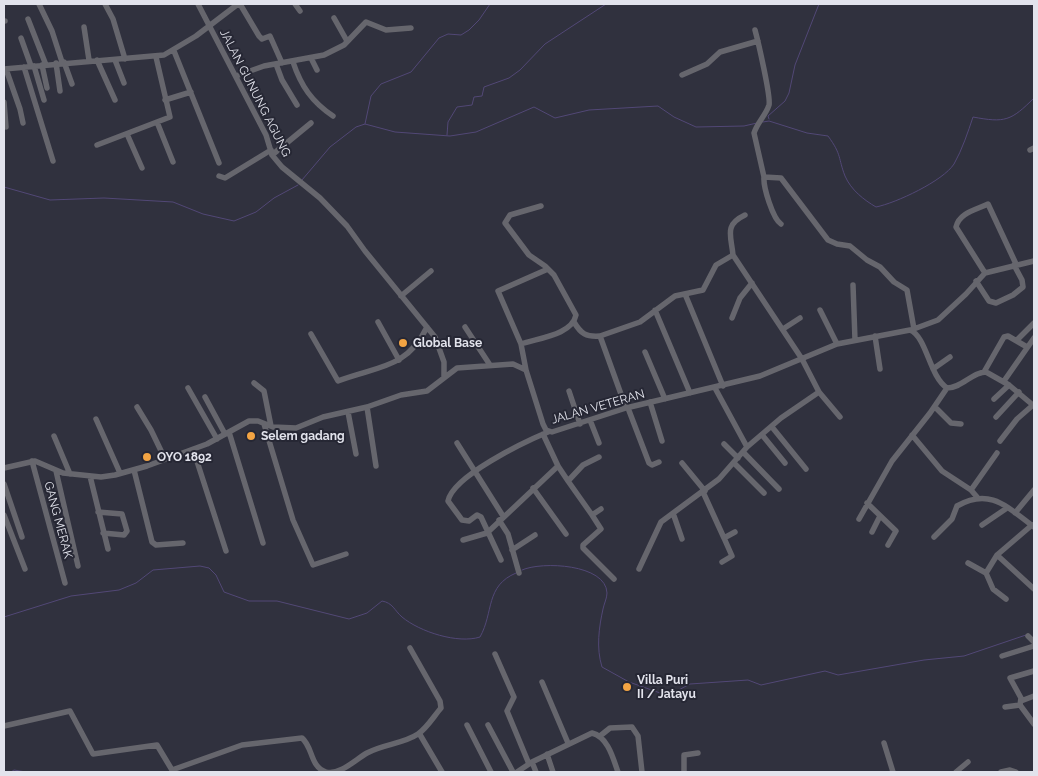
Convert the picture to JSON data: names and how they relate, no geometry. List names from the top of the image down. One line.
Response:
{"streets":{"street":["JALAN GUNUNG AGUNG","JALAN VETERAN","GANG MERAK"]},"places":["Global Base","Selem gadang","OYO 1892","Villa Puri II / Jatayu"]}
